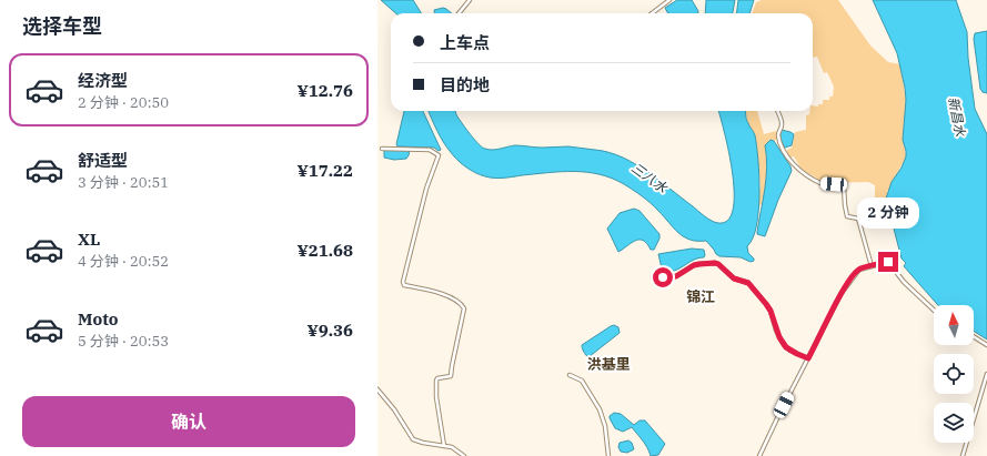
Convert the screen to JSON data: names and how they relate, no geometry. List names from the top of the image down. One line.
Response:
{"districts":["锦江","洪基里"],"water":["新昌水","三八水"],"north":"top","page":{"heading":"选择车型","banner":["上车点","目的地"],"list":[{"name":"经济型","note":"2 分钟 · 20:50","value":"¥12.76"},{"name":"舒适型","note":"3 分钟 · 20:51","value":"¥17.22"},{"name":"XL","note":"4 分钟 · 20:52","value":"¥21.68"},{"name":"Moto","note":"5 分钟 · 20:53","value":"¥9.36"}],"bubble":"2 分钟","buttons":"确认"}}
